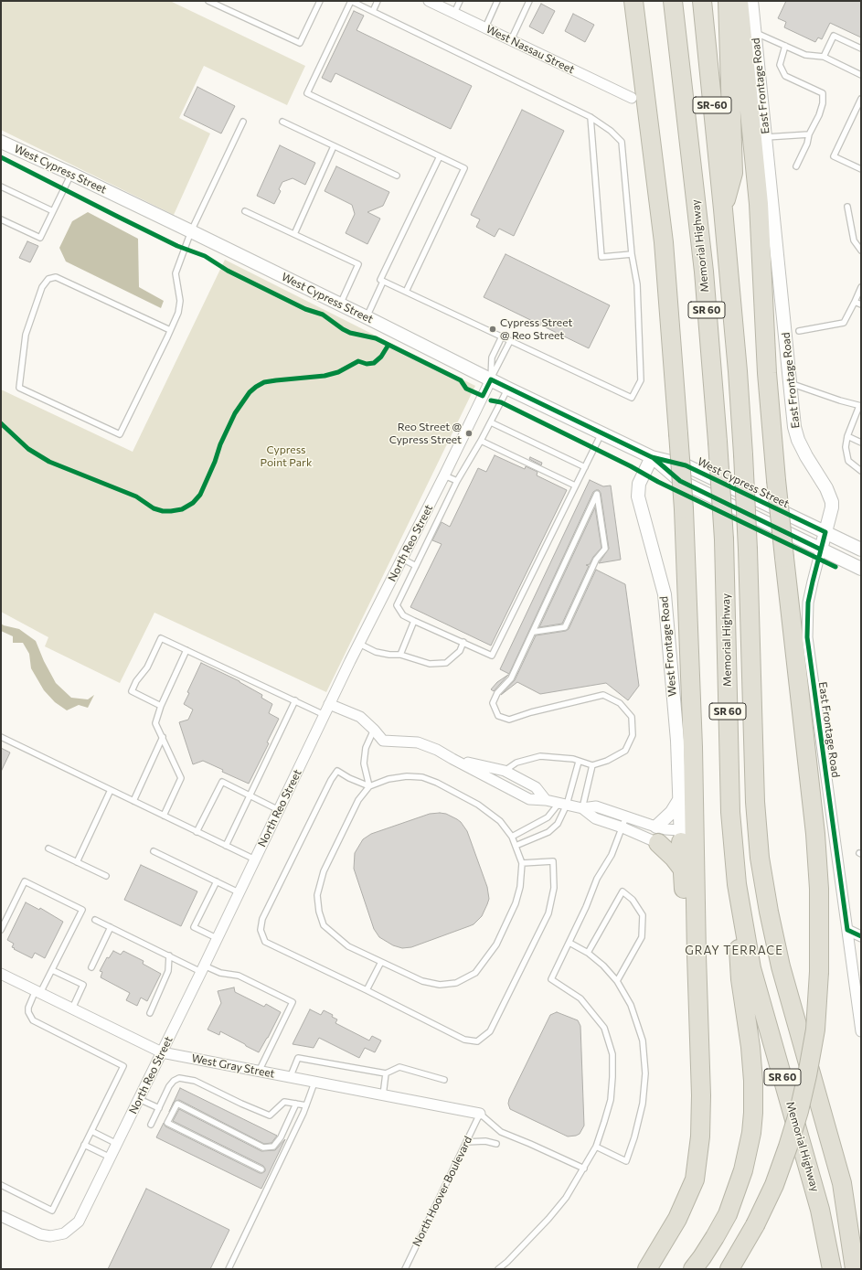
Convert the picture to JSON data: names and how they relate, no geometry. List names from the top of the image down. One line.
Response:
{"streets":{"highway":["SR-60","Memorial Highway","SR 60"],"street":["West Nassau Street","East Frontage Road","West Cypress Street","North Reo Street","West Frontage Road","West Gray Street"],"lane":["North Hoover Boulevard"]},"crossings":[["East Frontage Road","West Cypress Street"],["West Cypress Street","North Reo Street"],["West Cypress Street","West Frontage Road"],["North Reo Street","West Gray Street"],["West Gray Street","North Hoover Boulevard"]],"districts":["GRAY TERRACE"],"parks":["Cypress Point Park"],"places":["Cypress Street @ Reo Street","Reo Street @ Cypress Street"]}
